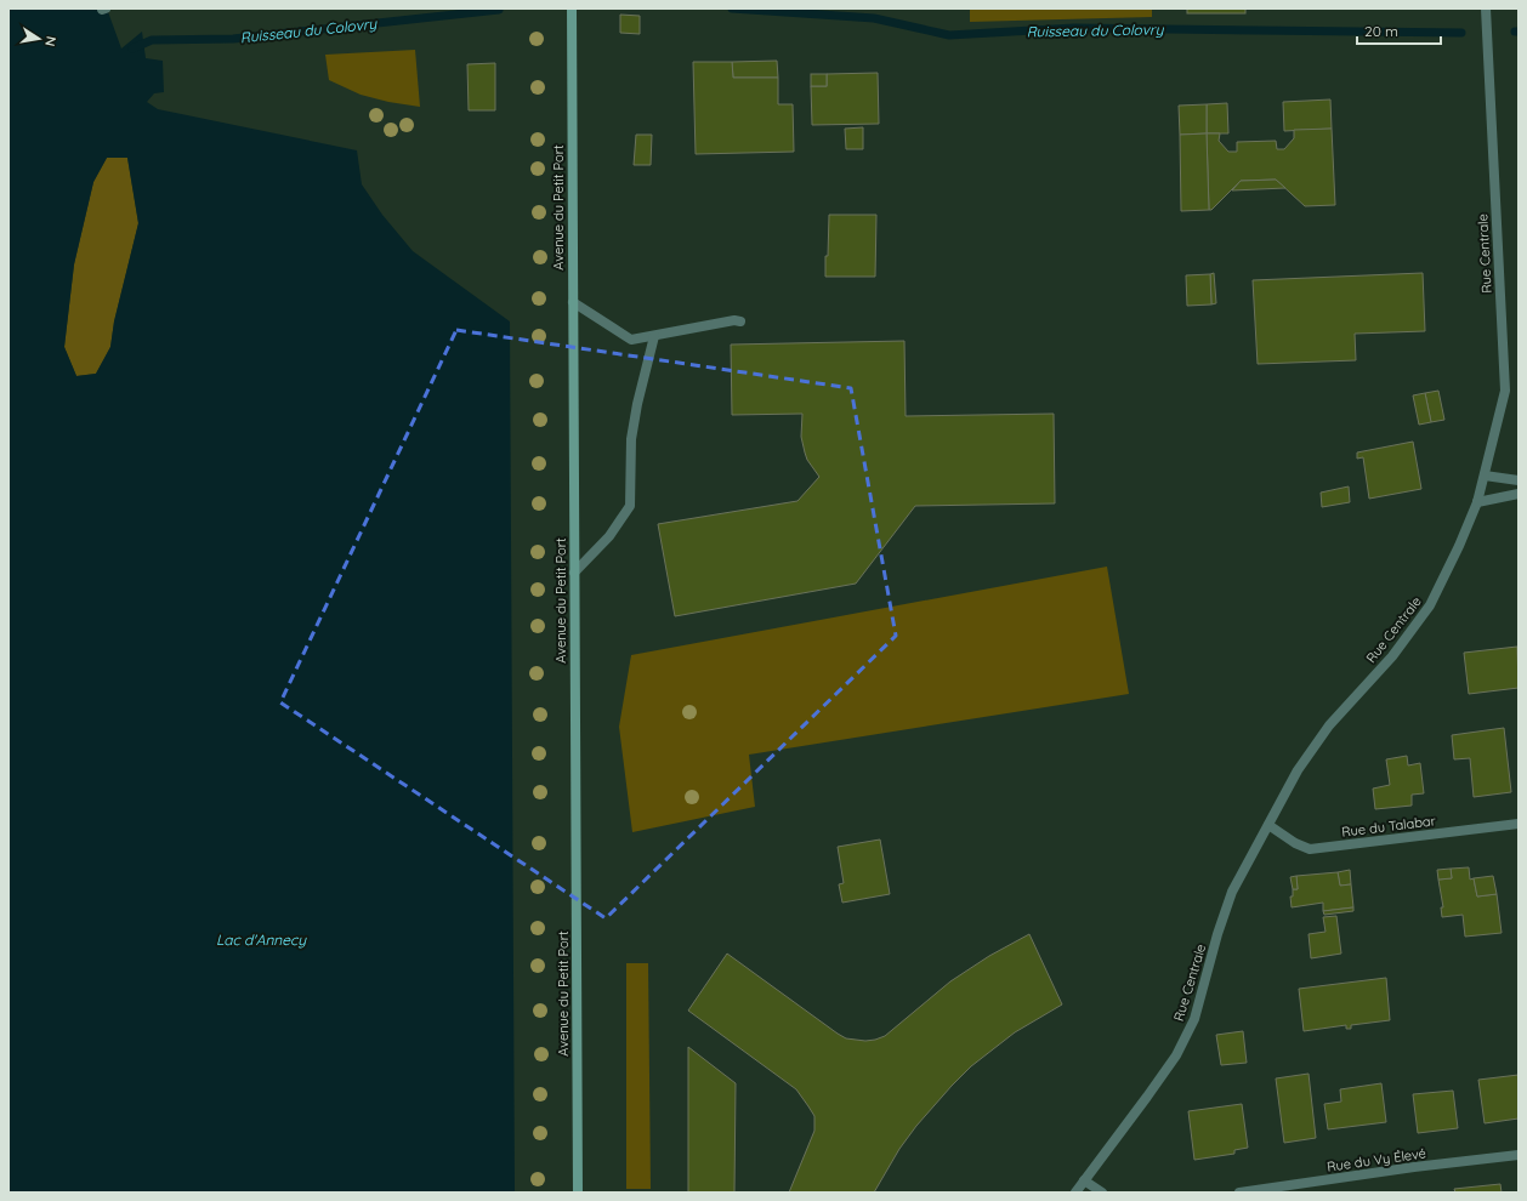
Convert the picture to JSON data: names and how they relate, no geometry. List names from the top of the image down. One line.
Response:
{"streets":{"main road":["Avenue du Petit Port"],"street":["Rue Centrale","Rue du Talabar","Rue du Vy Élevé"]},"crossings":[["Rue Centrale","Rue du Talabar"]],"water":["Ruisseau du Colovry","Lac d'Annecy"],"scale_bar":"20 m","north":"right"}
